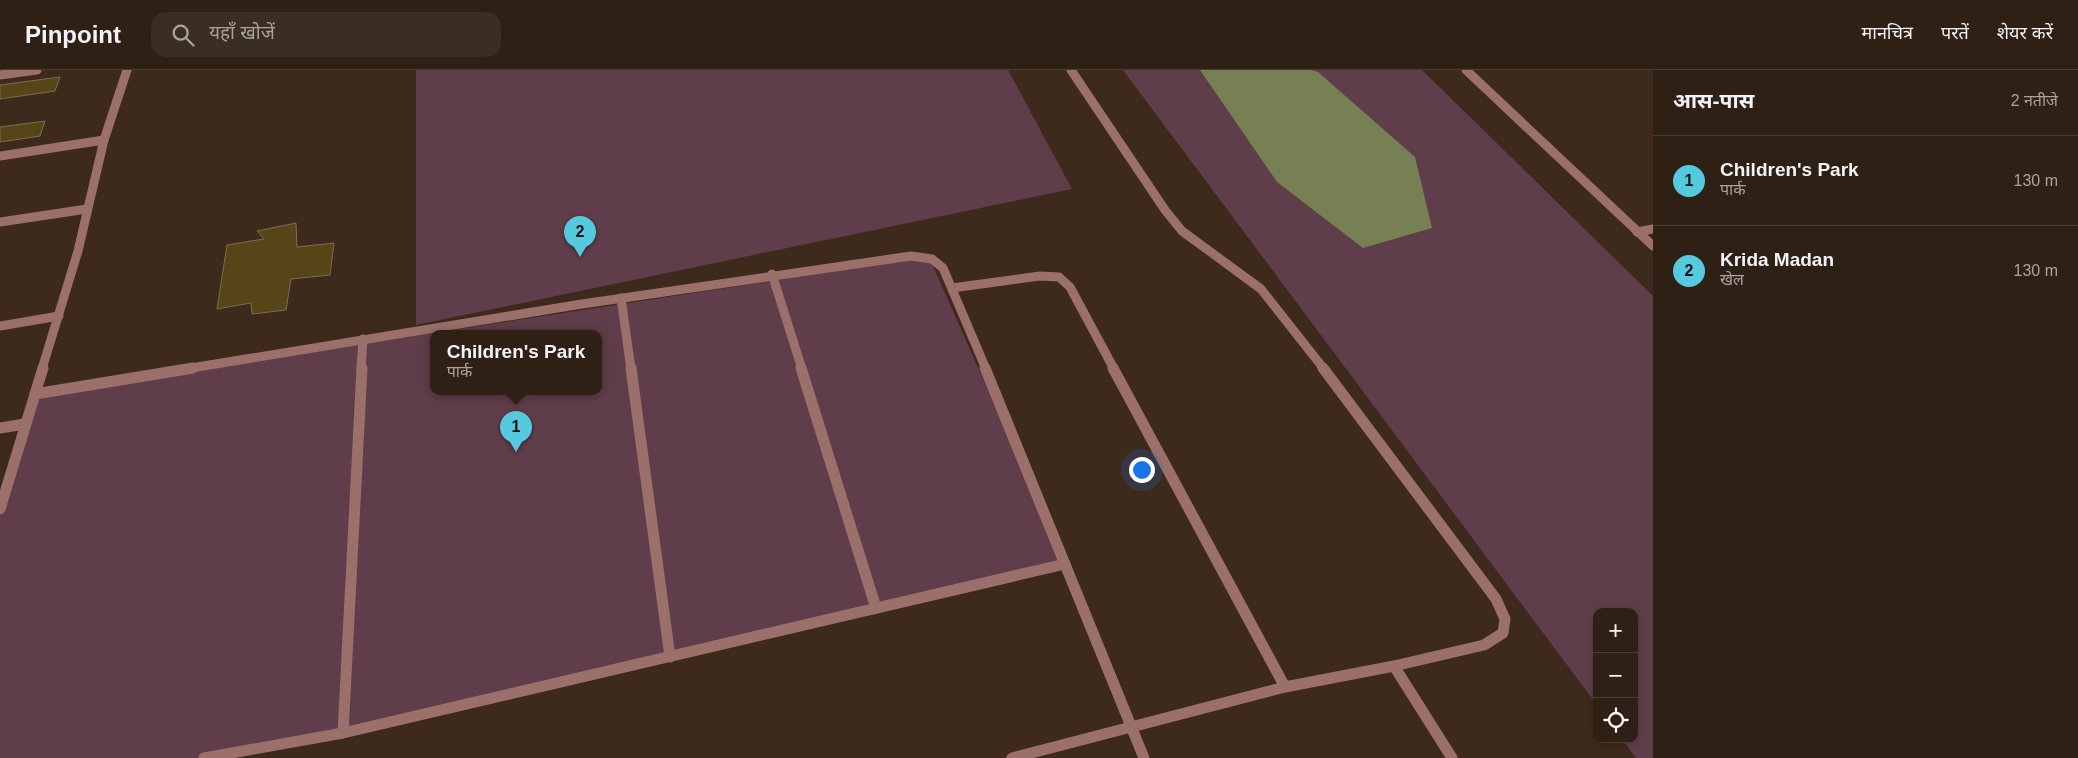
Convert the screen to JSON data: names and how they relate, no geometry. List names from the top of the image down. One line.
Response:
{"page":{"header":"Pinpoint","search":"यहाँ खोजें","nav":["मानचित्र","परतें","शेयर करें"],"heading":["आस-पास","2 नतीजे"],"list":[{"mark":"1","name":"Children's Park","note":"पार्क","value":"130 m"},{"mark":"2","name":"Krida Madan","note":"खेल","value":"130 m"}],"pins":["2","1"],"popup":["Children's Park","पार्क"],"map_buttons":["+","−"]}}
